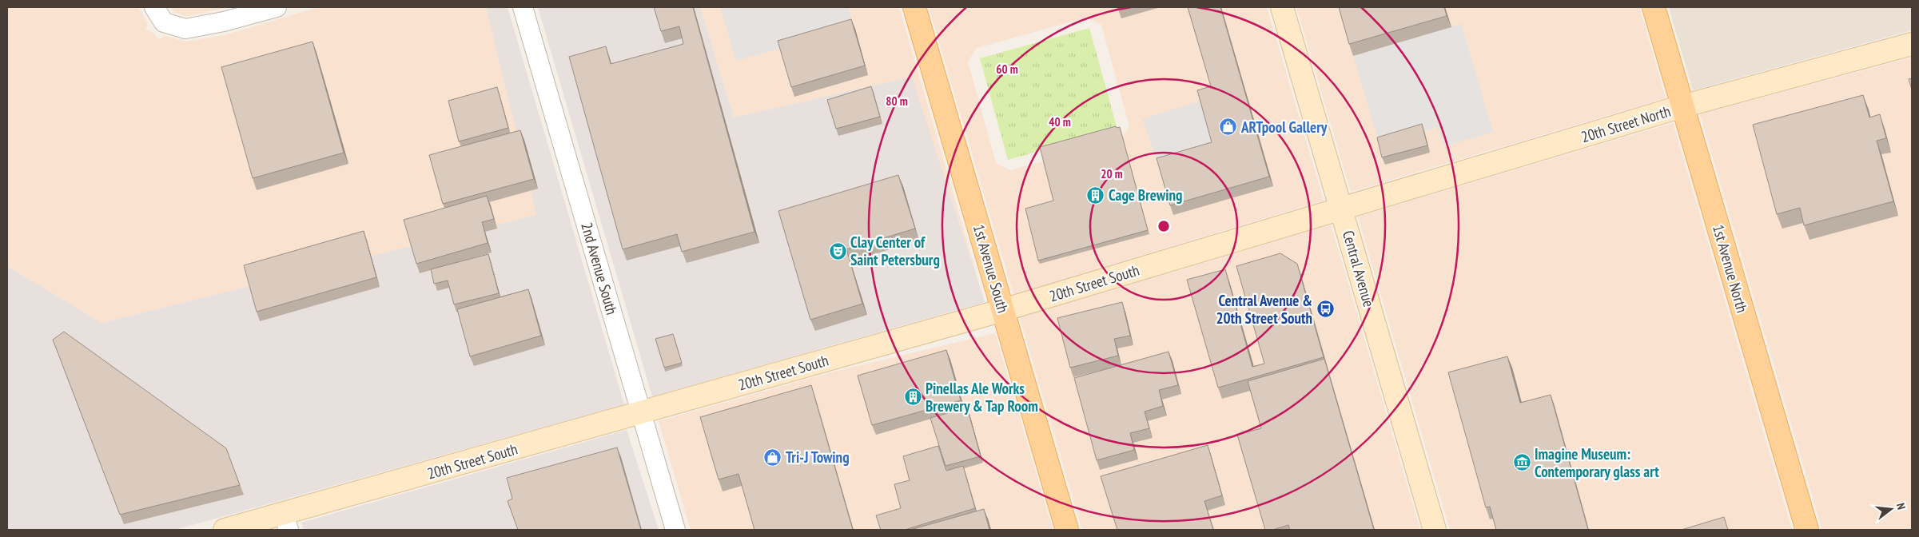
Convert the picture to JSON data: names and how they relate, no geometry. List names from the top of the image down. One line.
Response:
{"streets":{"main road":["1st Avenue South","1st Avenue North"],"street":["20th Street North","2nd Avenue South","Central Avenue","20th Street South"]},"crossings":[["20th Street North","Central Avenue"],["20th Street North","1st Avenue North"],["20th Street North","20th Street South"],["2nd Avenue South","20th Street South"],["1st Avenue South","20th Street South"],["Central Avenue","20th Street South"]],"places":{"shop":["ARTpool Gallery","Tri-J Towing"],"building":["Cage Brewing","Pinellas Ale Works Brewery & Tap Room"],"theatre":["Clay Center of Saint Petersburg"],"bus stop":["Central Avenue & 20th Street South"],"museum":["Imagine Museum: Contemporary glass art"]},"north":"right","rings":["60 m","80 m","40 m","20 m"]}
